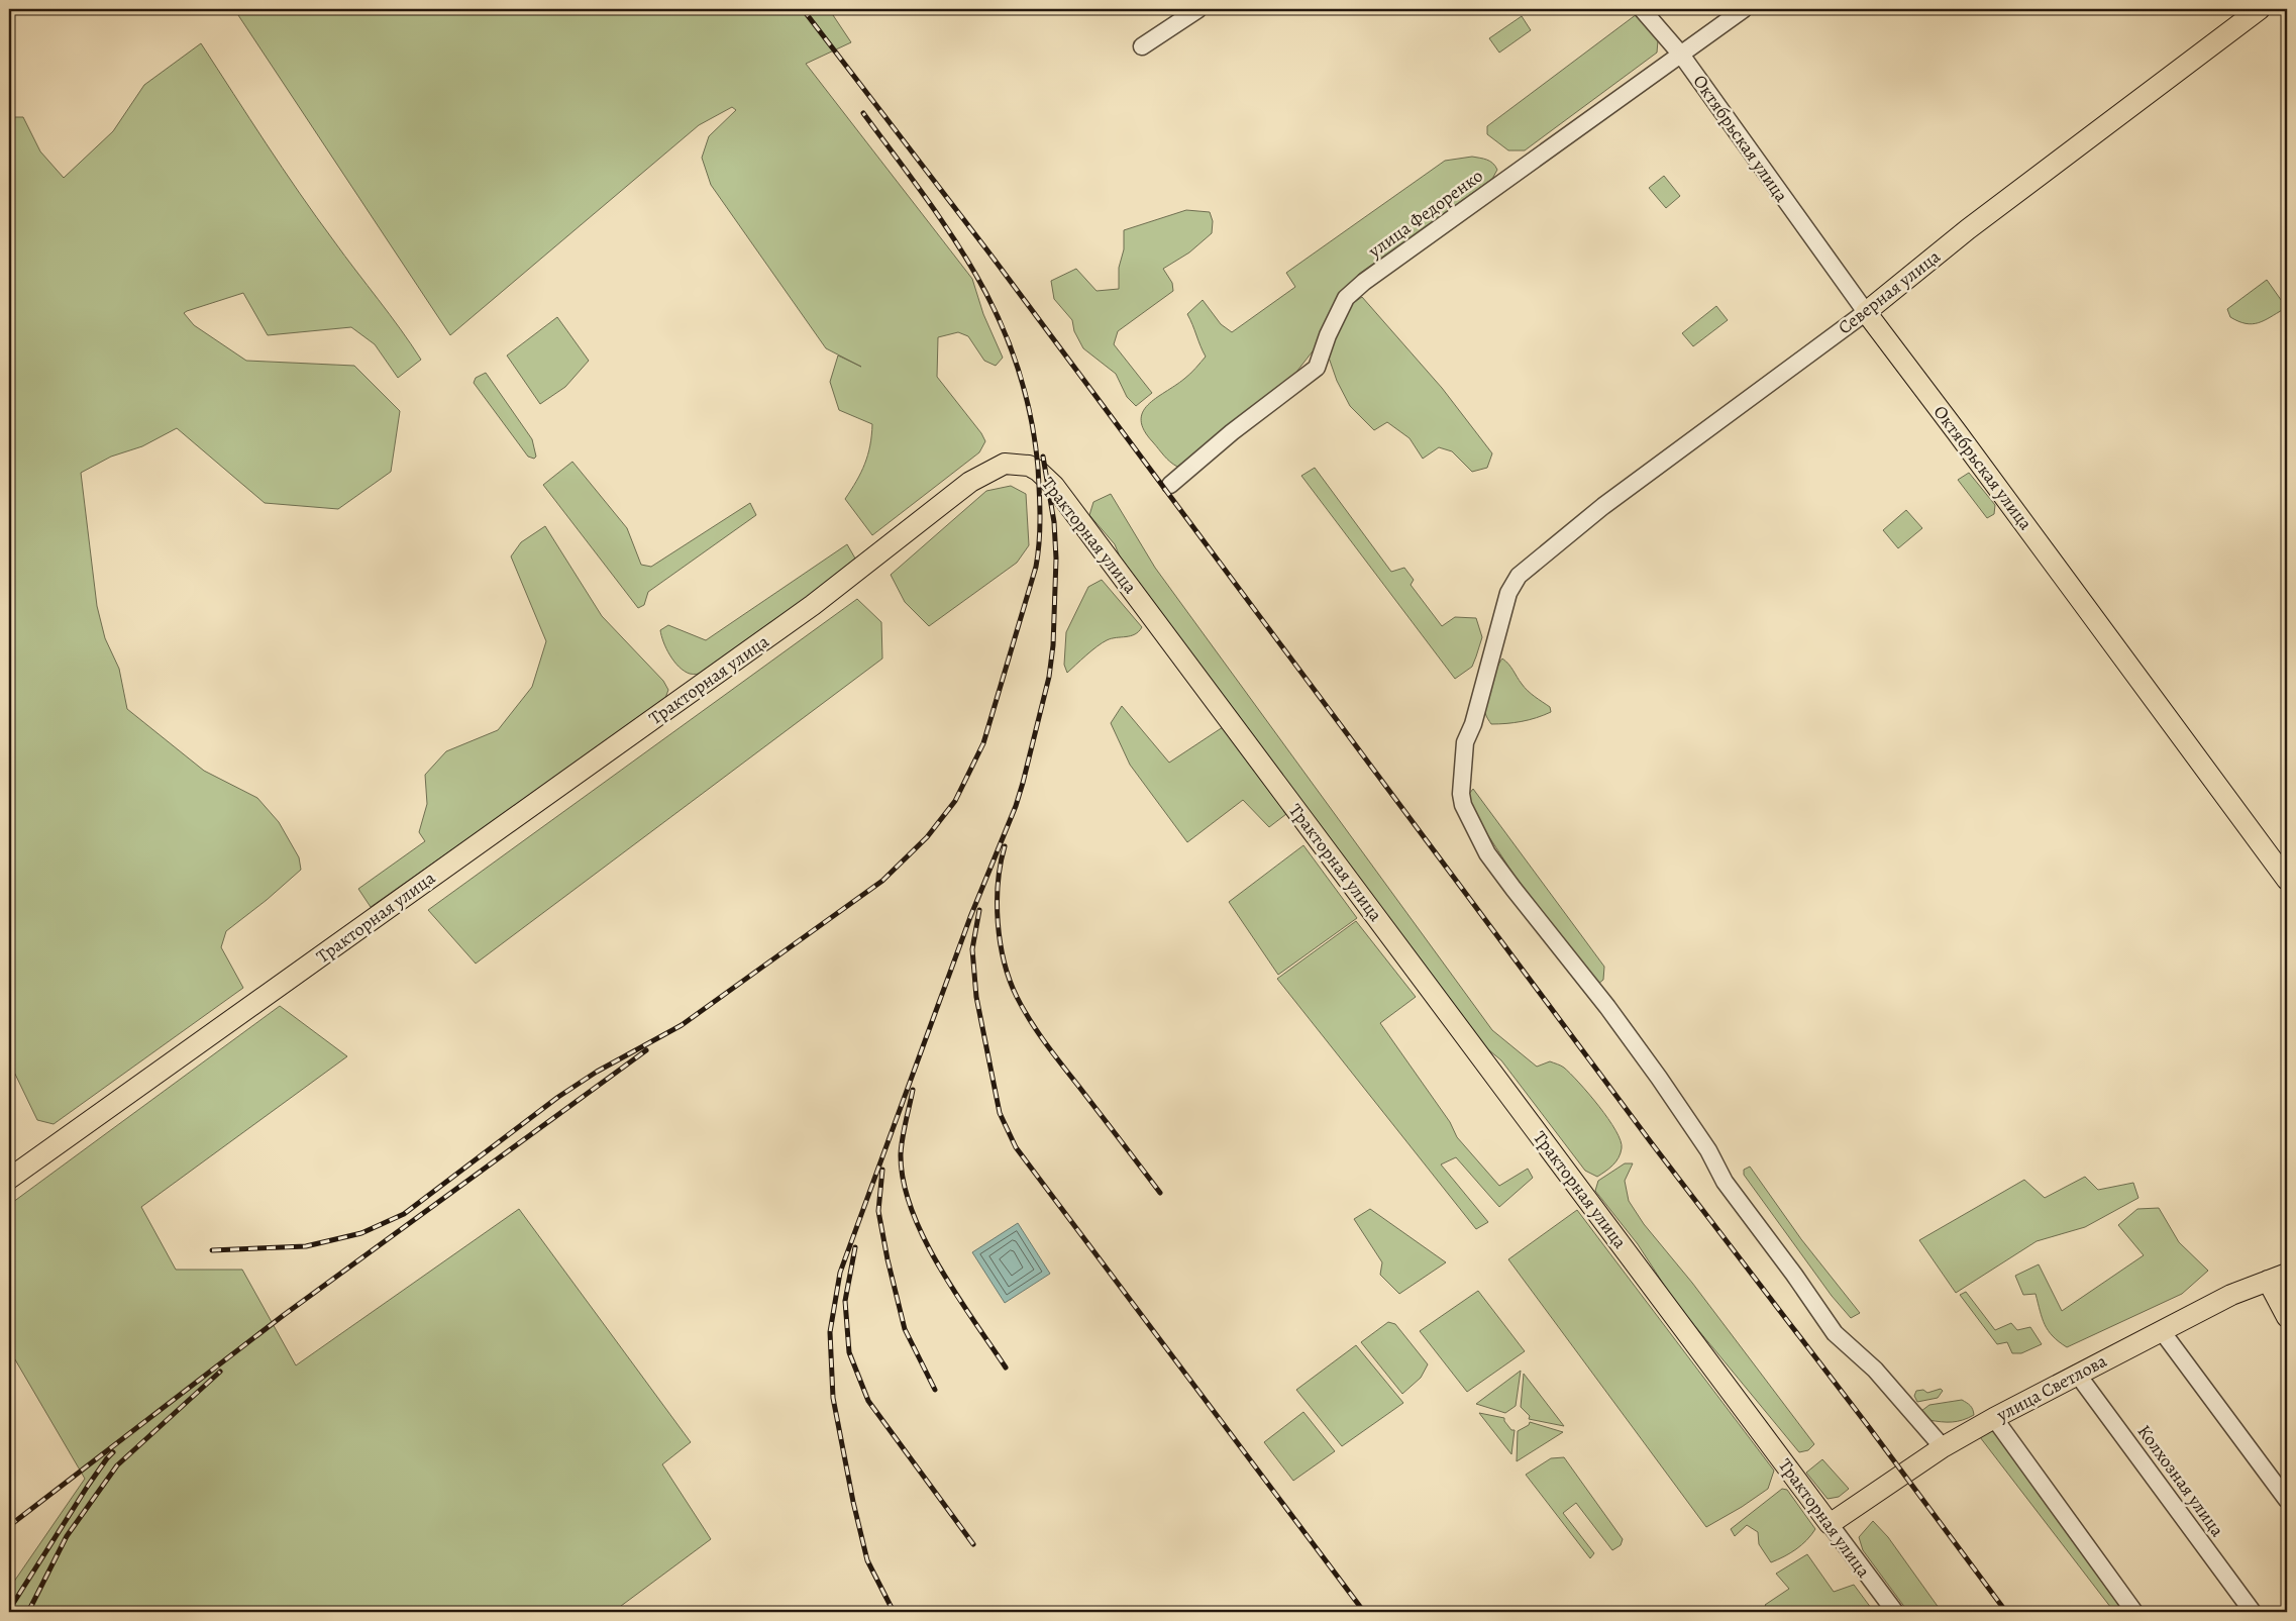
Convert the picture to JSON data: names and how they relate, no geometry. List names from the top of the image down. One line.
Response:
{"streets":{"main road":["Октябрьская улица","Северная улица","Тракторная улица","улица Светлова"],"street":["улица Федоренко","Колхозная улица"]},"crossings":[["Октябрьская улица","улица Федоренко"],["Октябрьская улица","Северная улица"],["Северная улица","улица Светлова"],["Тракторная улица","улица Светлова"],["улица Светлова","Колхозная улица"]]}
